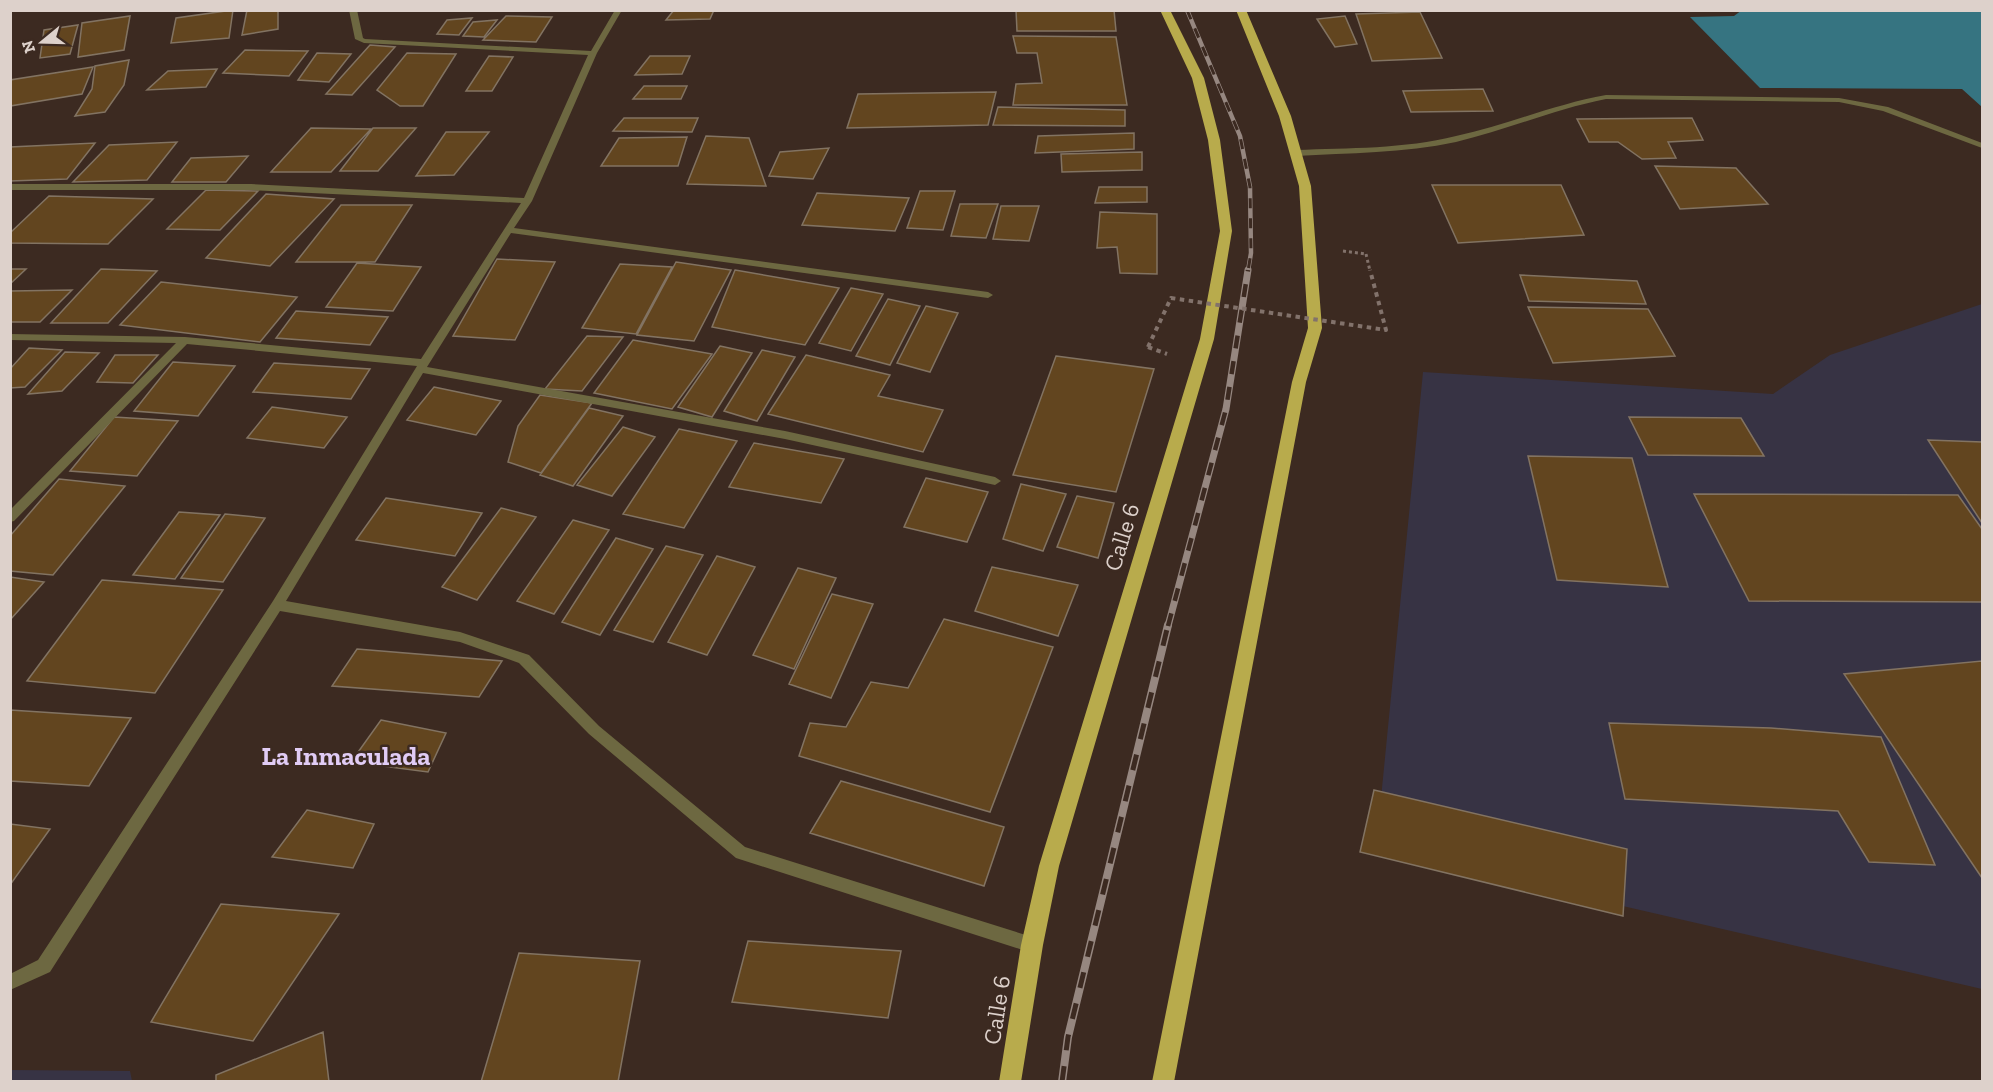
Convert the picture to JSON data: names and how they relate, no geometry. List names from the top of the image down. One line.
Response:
{"streets":{"highway":["Calle 6"]},"districts":["La Inmaculada"],"north":"left"}
